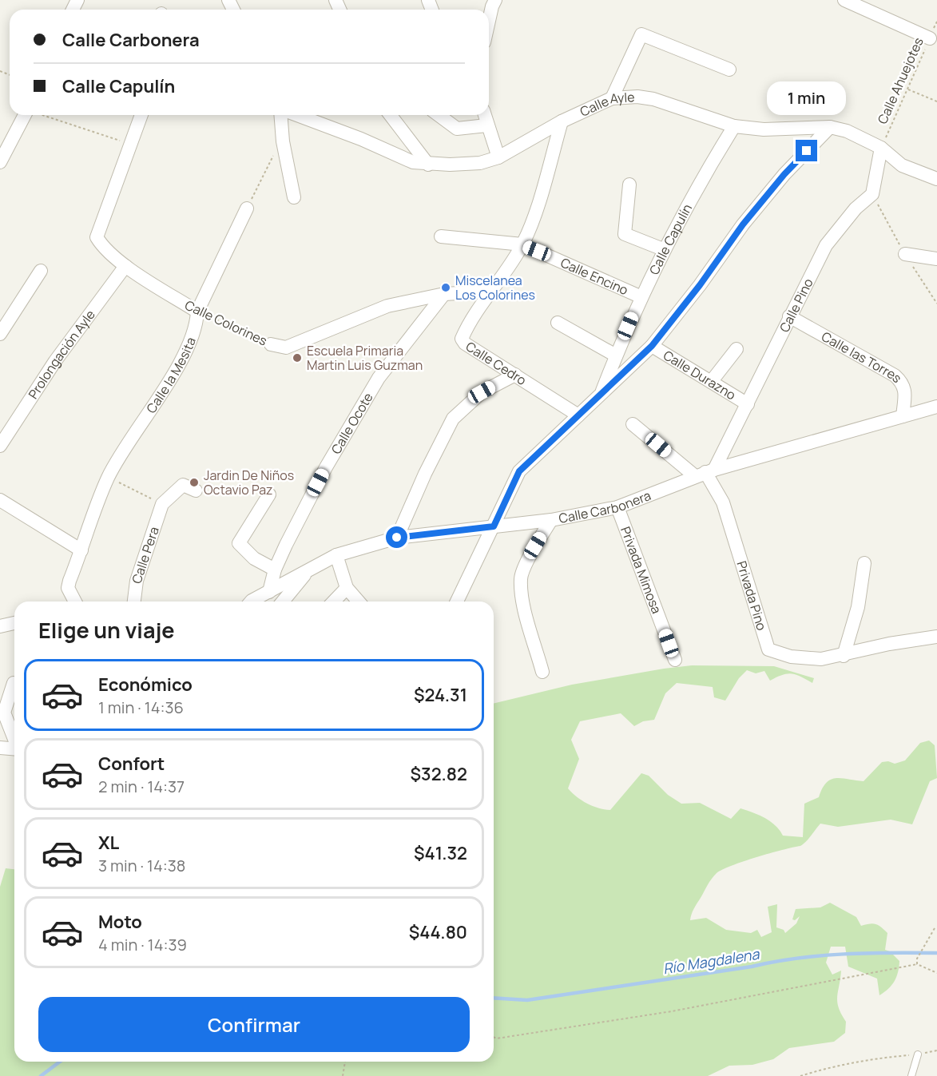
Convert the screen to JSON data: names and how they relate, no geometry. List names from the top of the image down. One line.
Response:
{"streets":{"street":["Calle Ayle","Calle Capulín","Calle Encino","Calle Pino","Calle Colorines","Prolongación Ayle","Calle las Torres","Calle Cedro","Calle la Mesita","Calle Durazno","Calle Ocote","Calle Carbonera","Calle Pera","Privada Mimosa","Privada Pino"],"path":["Calle Ahuejotes"]},"crossings":[["Calle Ahuejotes","Calle Ayle"],["Calle Ahuejotes","Calle Pino"],["Calle Ayle","Calle Capulín"],["Calle Ayle","Calle Pino"],["Calle Capulín","Calle Encino"],["Calle Pino","Calle las Torres"],["Calle Pino","Calle Durazno"],["Calle Pino","Calle Carbonera"],["Calle Pino","Privada Pino"],["Calle Colorines","Prolongación Ayle"],["Calle Colorines","Calle Cedro"],["Calle Colorines","Calle la Mesita"],["Calle Colorines","Calle Ocote"],["Calle las Torres","Calle Carbonera"],["Calle Ocote","Calle Carbonera"],["Calle Carbonera","Privada Mimosa"],["Calle Carbonera","Privada Pino"]],"water":["Río Magdalena"],"places":["Miscelanea Los Colorines","Escuela Primaria Martin Luis Guzman","Jardin De Niños Octavio Paz"],"page":{"banner":["Calle Carbonera","Calle Capulín"],"bubble":"1 min","heading":"Elige un viaje","list":[{"name":"Económico","note":"1 min · 14:36","value":"$24.31"},{"name":"Confort","note":"2 min · 14:37","value":"$32.82"},{"name":"XL","note":"3 min · 14:38","value":"$41.32"},{"name":"Moto","note":"4 min · 14:39","value":"$44.80"}],"buttons":"Confirmar"}}
